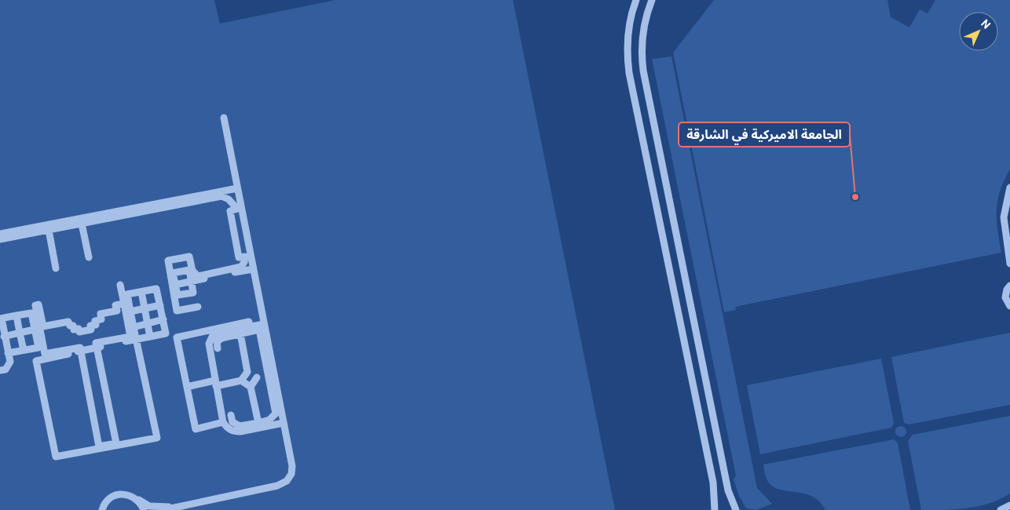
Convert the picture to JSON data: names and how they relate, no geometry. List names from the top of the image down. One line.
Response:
{"places":["الجامعة الاميركية في الشارقة"],"north":"top right"}
